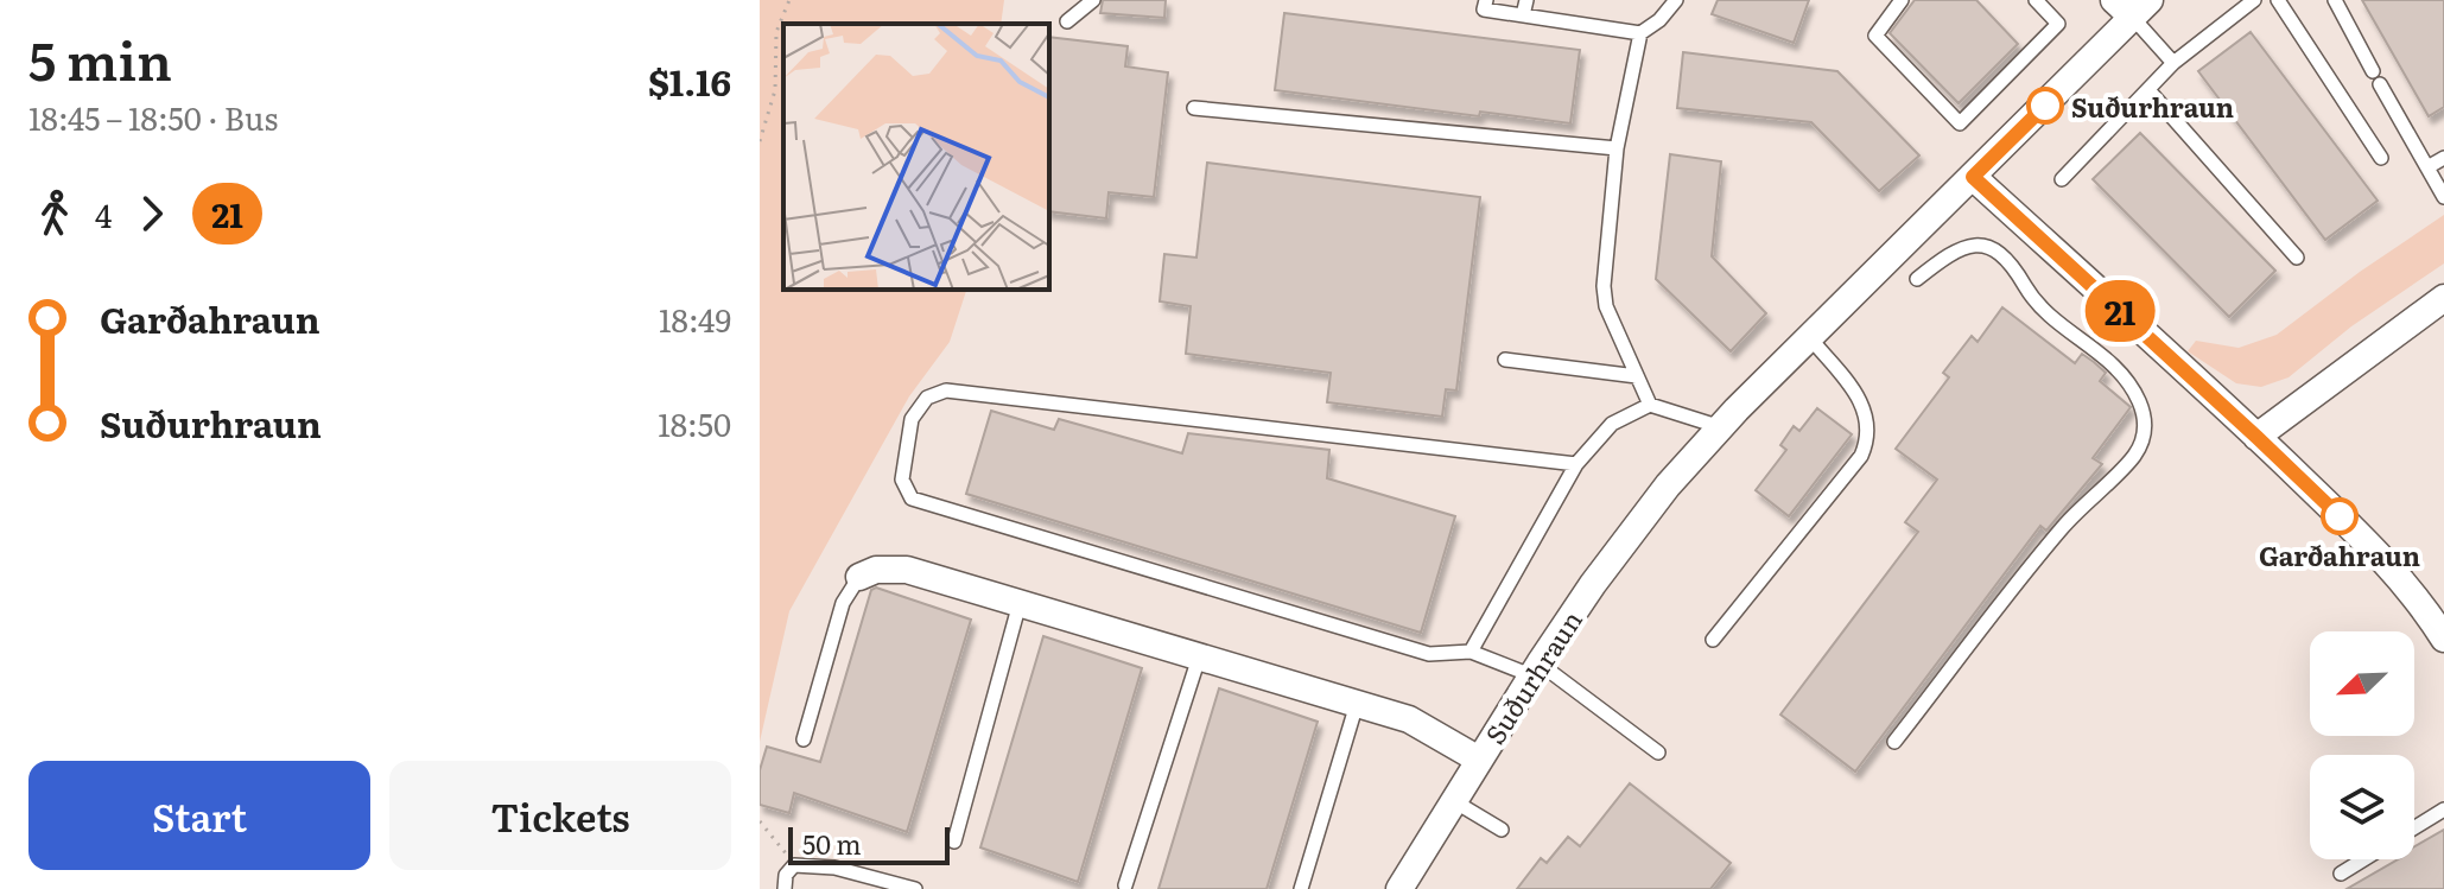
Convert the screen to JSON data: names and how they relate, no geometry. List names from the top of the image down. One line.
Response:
{"streets":{"street":["Suðurhraun"]},"places":["Suðurhraun","Garðahraun"],"lines":["bus line 21"],"scale_bar":"50 m","north":"bottom left","page":{"heading":["5 min","18:45 – 18:50 · Bus","$1.16"],"on_map":"21","legs":["4","21"],"list":[{"name":"Garðahraun","value":"18:49"},{"name":"Suðurhraun","value":"18:50"}],"buttons":["Start","Tickets"],"scale":"50 m"}}
